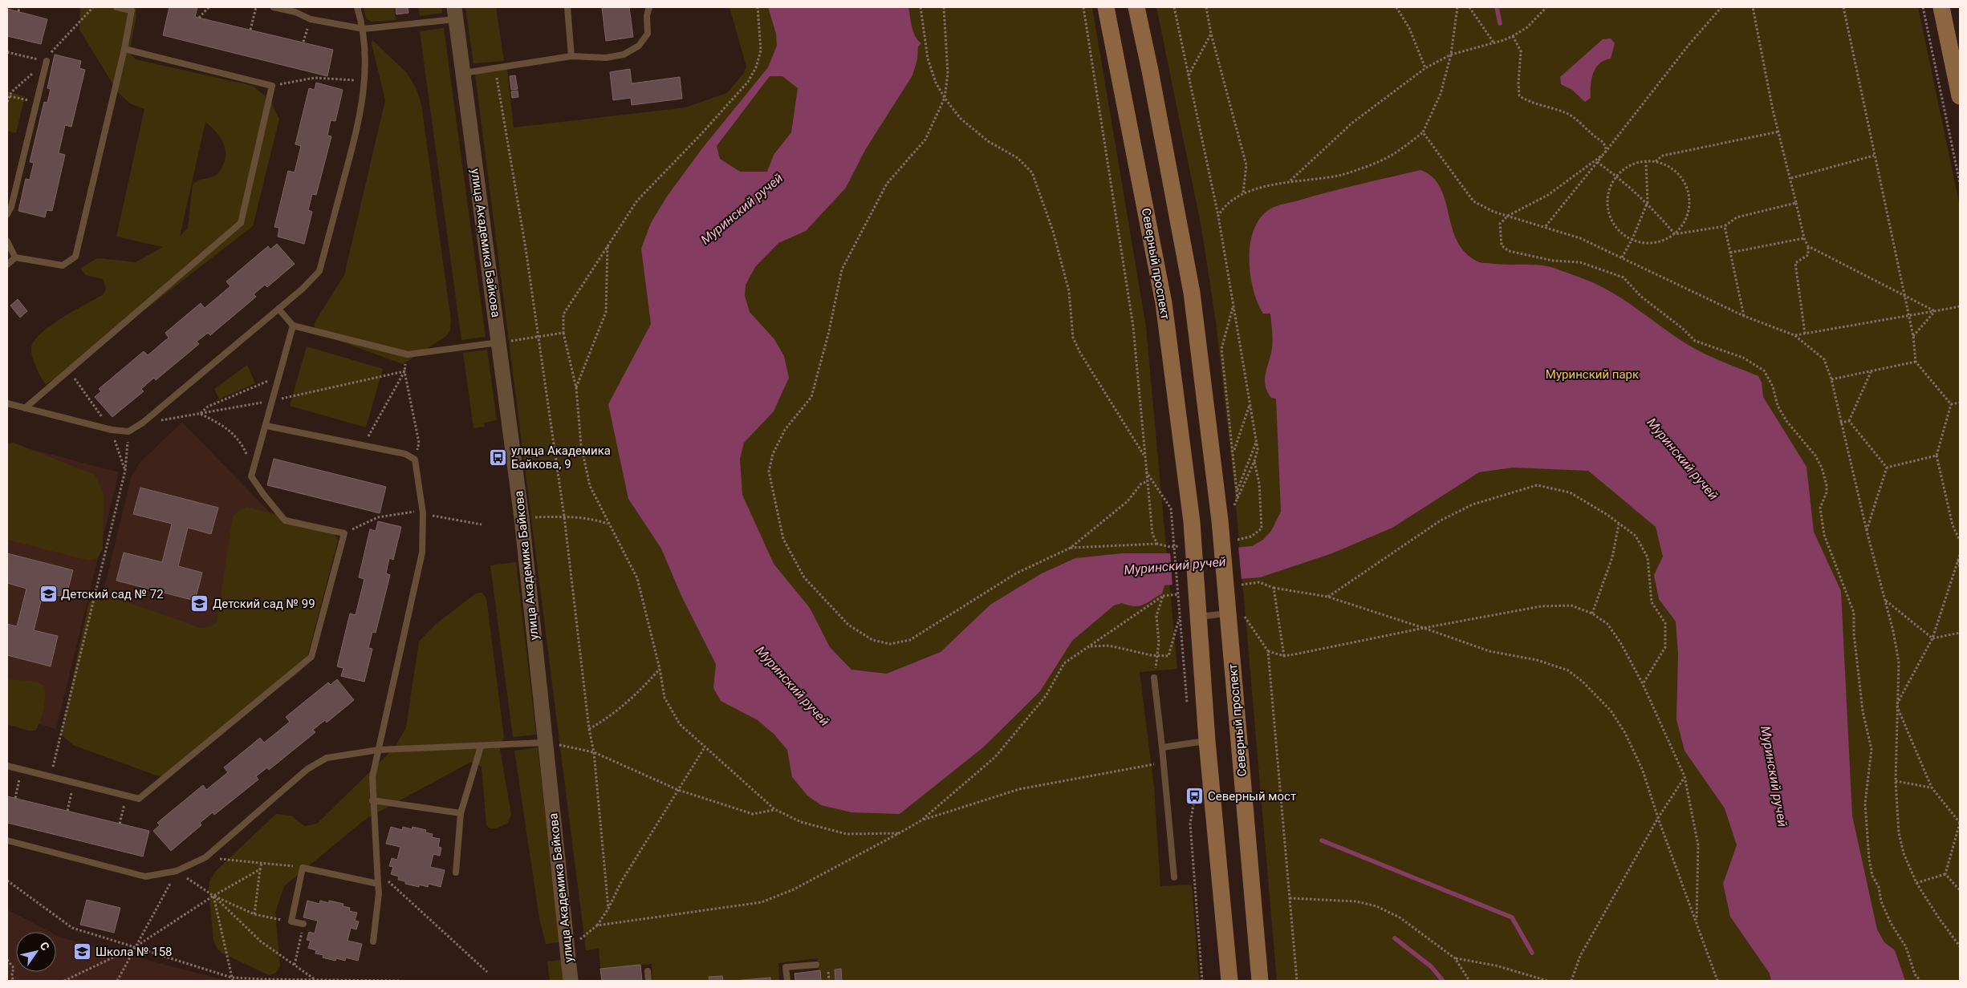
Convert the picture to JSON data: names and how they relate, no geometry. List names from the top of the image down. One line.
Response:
{"streets":{"main road":["Северный проспект"],"street":["улица Академика Байкова"]},"water":["Муринский ручей"],"parks":["Муринский парк"],"places":{"bus stop":["улица Академика Байкова, 9","Северный мост"],"school or university":["Детский сад № 72","Детский сад № 99","Школа № 158"]},"north":"top right"}
